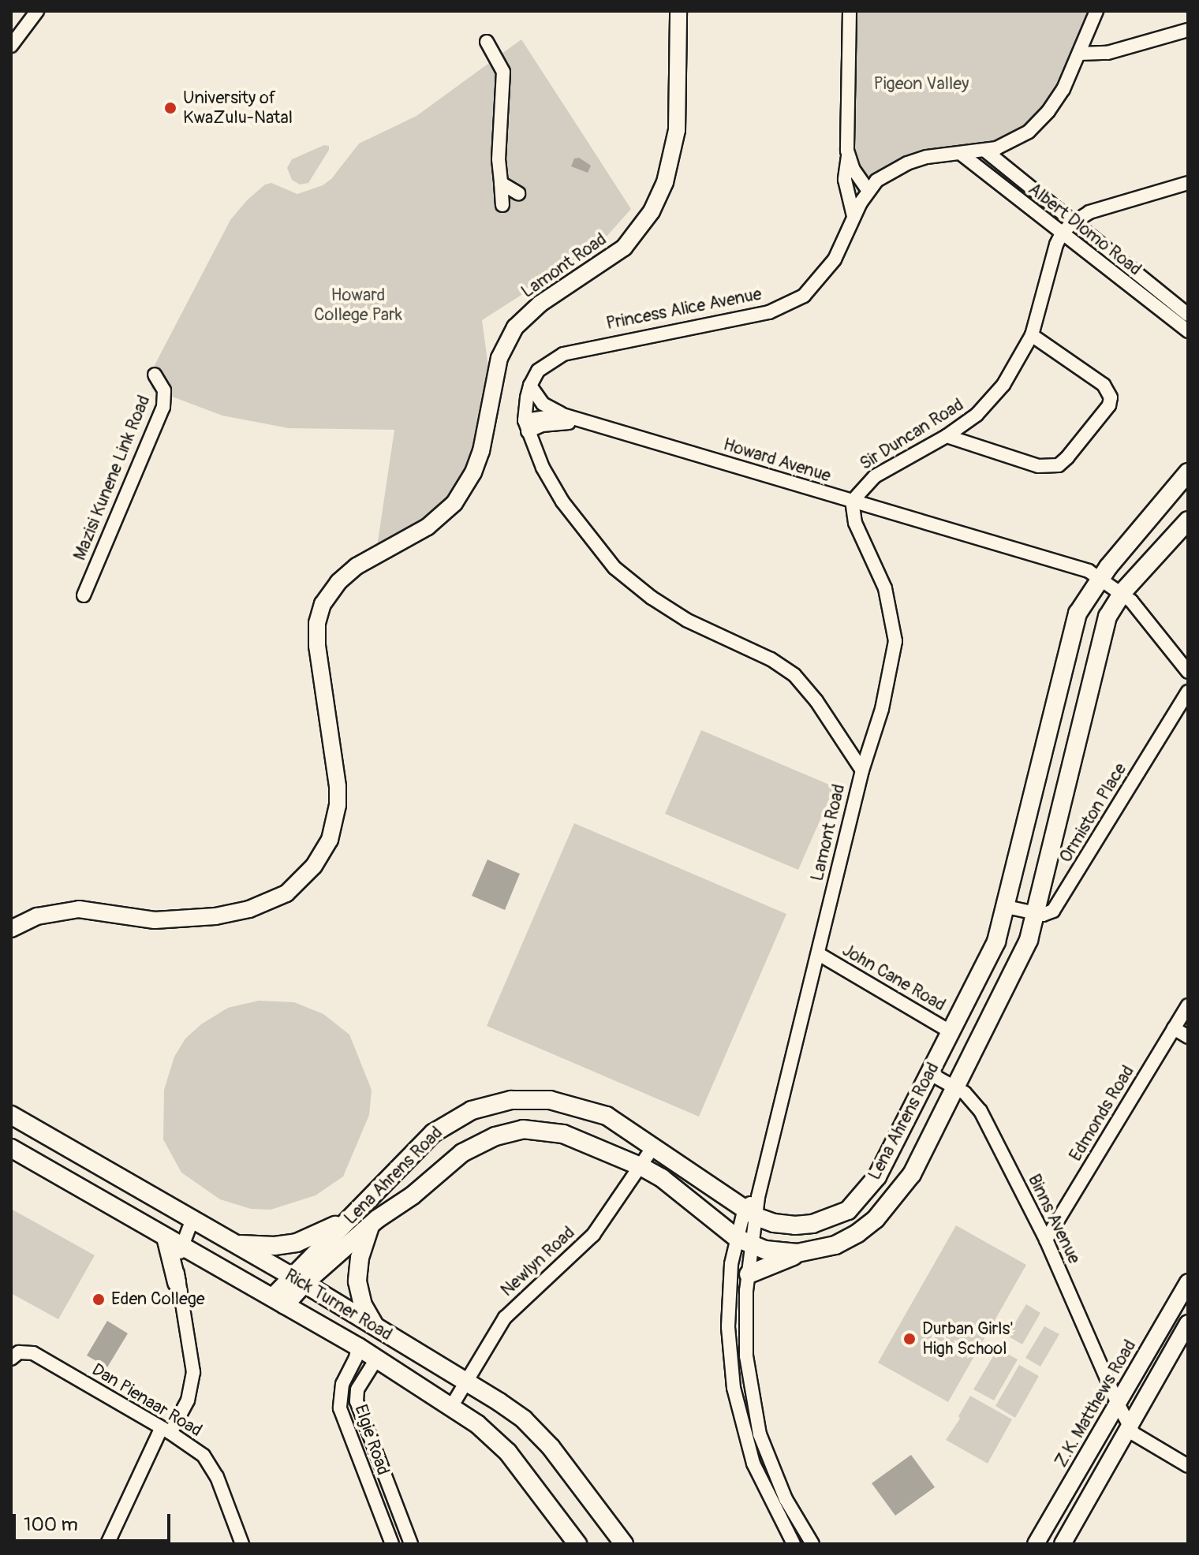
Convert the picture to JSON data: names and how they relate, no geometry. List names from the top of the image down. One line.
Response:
{"streets":{"main road":["Lena Ahrens Road","Rick Turner Road"],"street":["Albert Dlomo Road","Lamont Road","Princess Alice Avenue","Sir Duncan Road","Howard Avenue","Mazisi Kunene Link Road","Ormiston Place","John Cane Road","Edmonds Road","Binns Avenue","Newlyn Road","Dan Pienaar Road","Z.K. Matthews Road","Elgie Road"]},"crossings":[["Albert Dlomo Road","Princess Alice Avenue"],["Albert Dlomo Road","Sir Duncan Road"],["Lamont Road","Howard Avenue"],["Lamont Road","John Cane Road"],["Lamont Road","Lena Ahrens Road"],["Princess Alice Avenue","Howard Avenue"],["Sir Duncan Road","Howard Avenue"],["Howard Avenue","Lena Ahrens Road"],["Ormiston Place","Lena Ahrens Road"],["John Cane Road","Lena Ahrens Road"],["Edmonds Road","Binns Avenue"],["Lena Ahrens Road","Binns Avenue"],["Lena Ahrens Road","Newlyn Road"],["Lena Ahrens Road","Rick Turner Road"],["Binns Avenue","Z.K. Matthews Road"],["Newlyn Road","Rick Turner Road"],["Rick Turner Road","Elgie Road"]],"parks":["Pigeon Valley","Howard College Park"],"places":["University of KwaZulu-Natal","Eden College","Durban Girls' High School"],"scale_bar":"100 m"}
